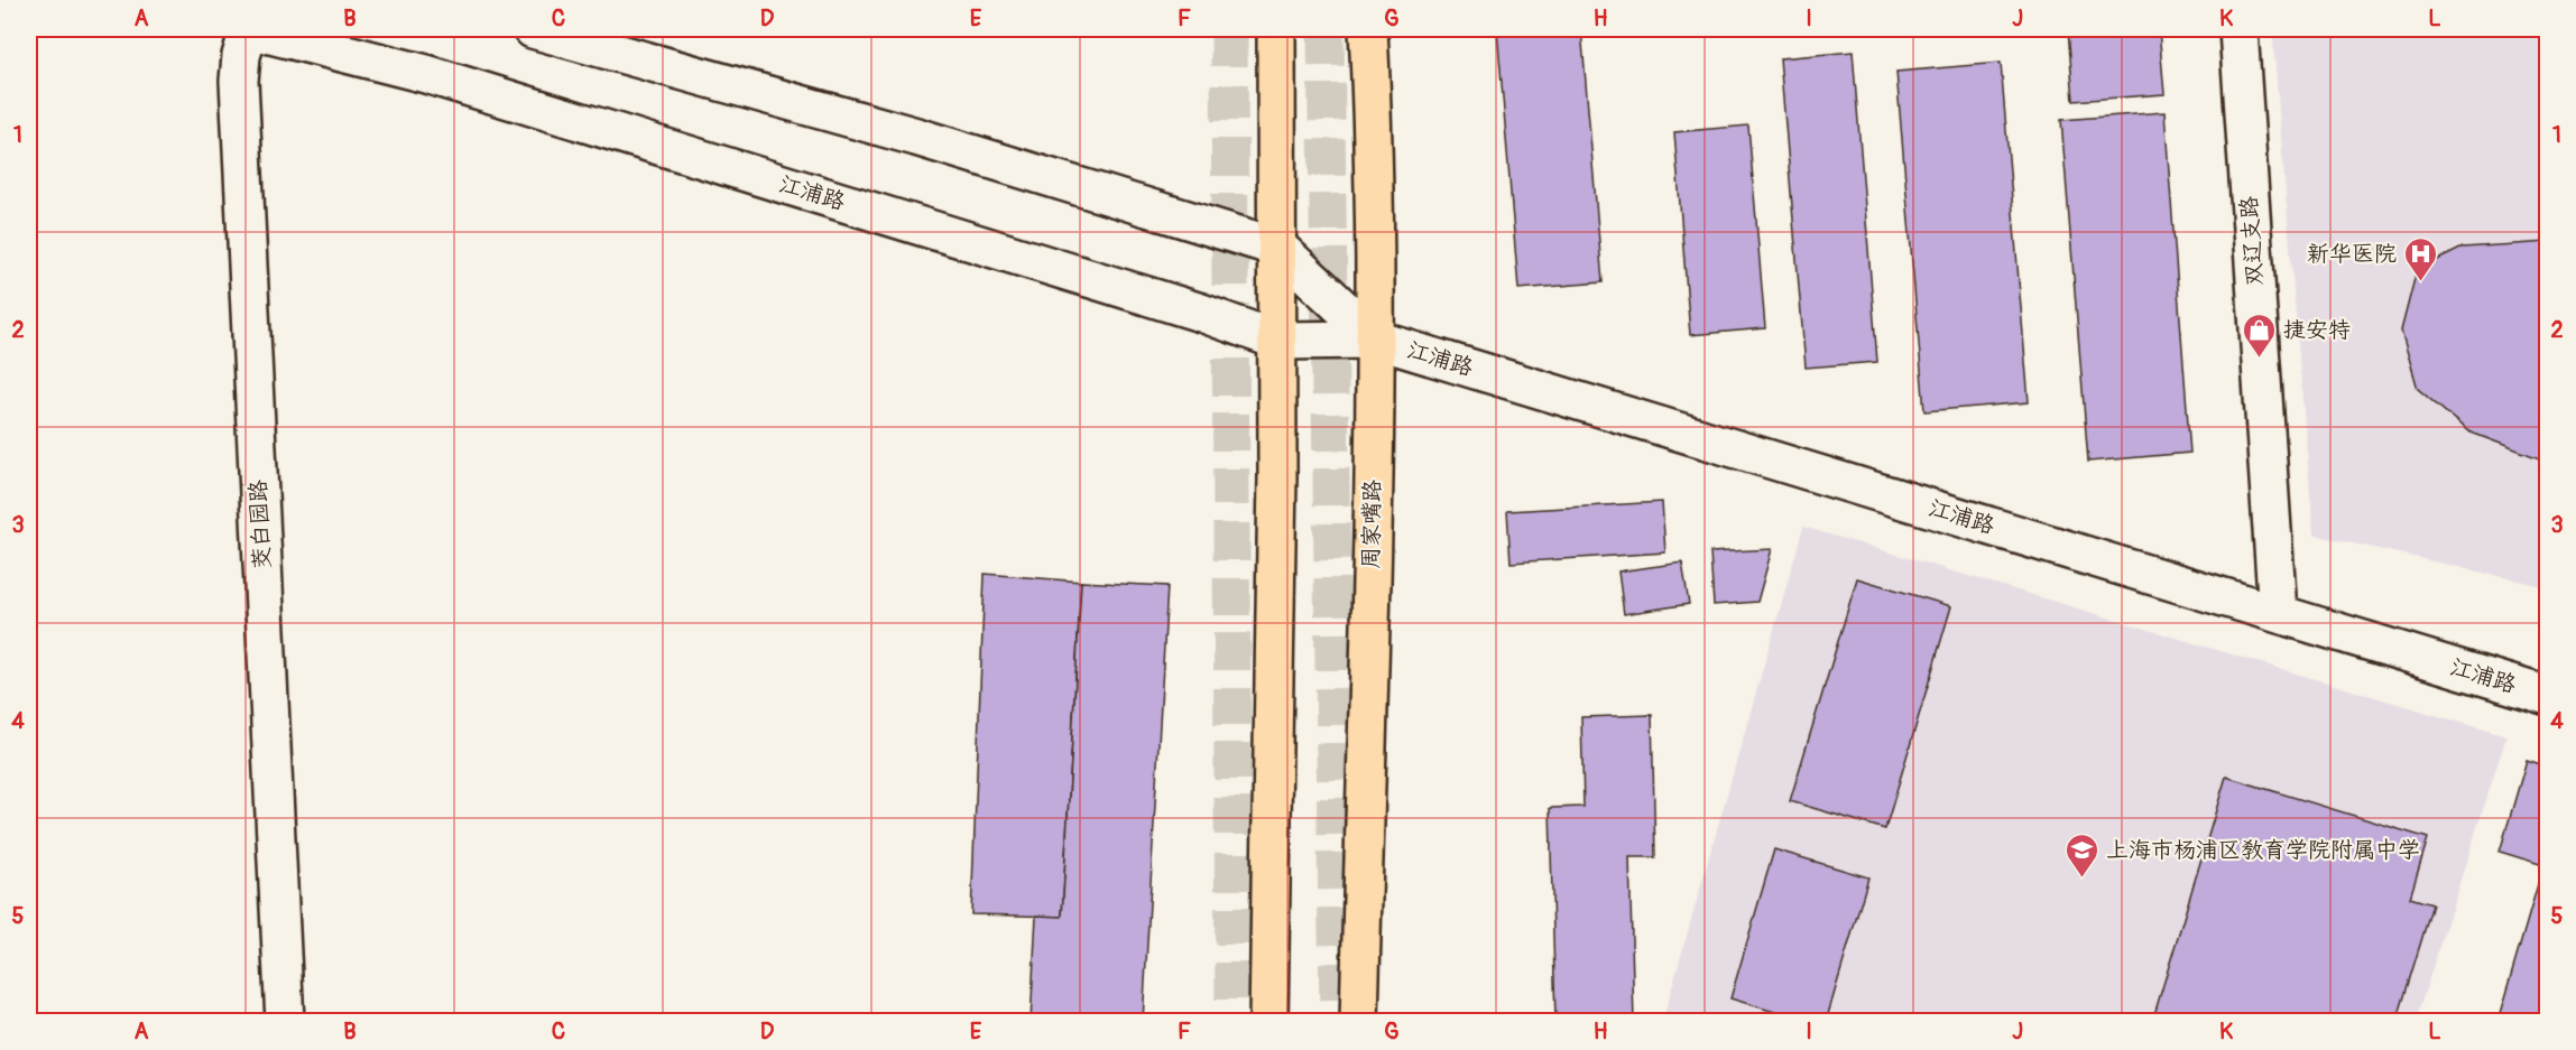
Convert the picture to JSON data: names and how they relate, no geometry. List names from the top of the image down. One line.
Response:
{"streets":{"main road":["江浦路","双辽支路","茭白园路","周家嘴路"]},"crossings":[["江浦路","双辽支路"],["江浦路","茭白园路"],["江浦路","周家嘴路"]],"places":{"hospital":["新华医院"],"shop":["捷安特"],"school or university":["上海市杨浦区教育学院附属中学"]},"grid":{"columns":["A","B","C","D","E","F","G","H","I","J","K","L"],"rows":["1","2","3","4","5"]}}
